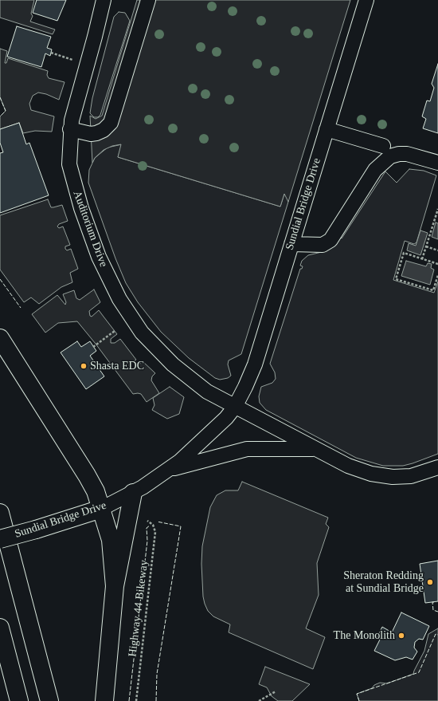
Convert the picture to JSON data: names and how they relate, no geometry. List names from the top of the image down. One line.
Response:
{"streets":{"main road":["Sundial Bridge Drive"],"street":["Auditorium Drive"],"path":["Highway 44 Bikeway"]},"crossings":[["Sundial Bridge Drive","Auditorium Drive"]],"places":["Shasta EDC","Sheraton Redding at Sundial Bridge","The Monolith"]}
